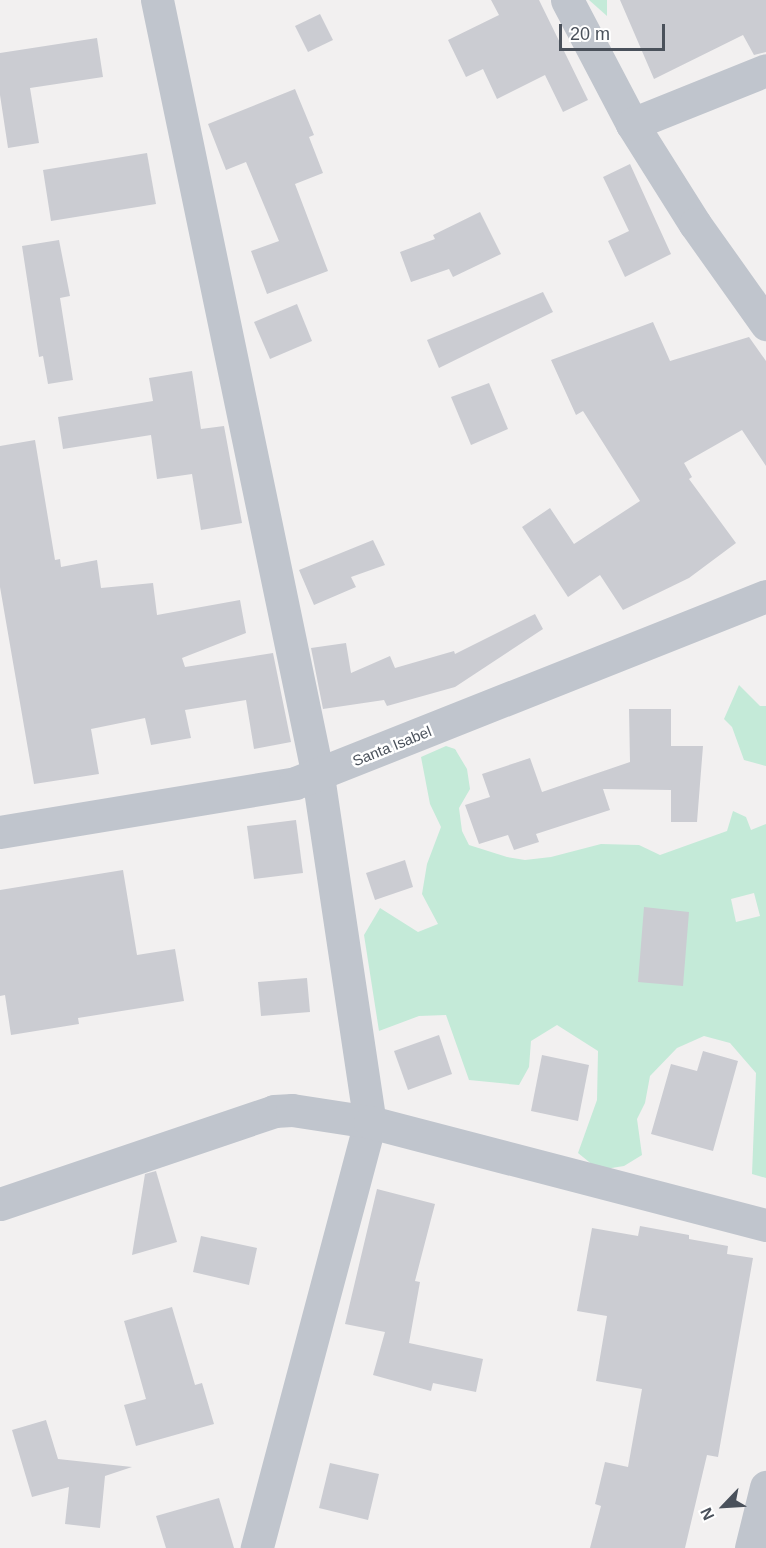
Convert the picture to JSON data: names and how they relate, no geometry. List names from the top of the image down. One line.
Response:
{"streets":{"street":["Santa Isabel"]},"scale_bar":"20 m","north":"bottom left"}
